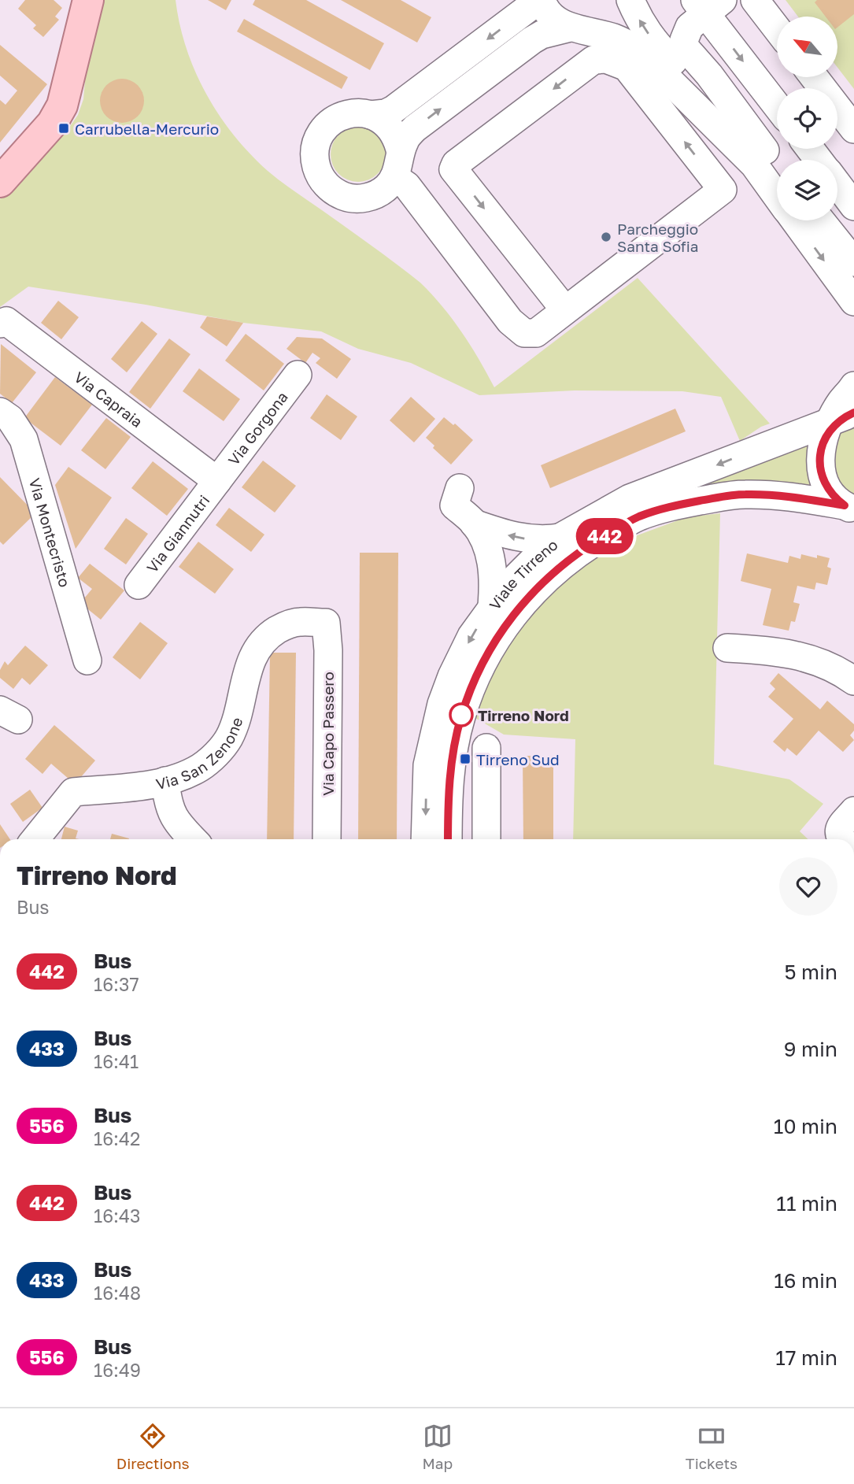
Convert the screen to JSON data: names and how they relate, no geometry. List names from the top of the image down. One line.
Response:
{"streets":{"street":["Via Capraia","Via Gorgona","Via Montecristo","Via Giannutri","Viale Tirreno","Via Capo Passero","Via San Zenone"]},"crossings":[["Via Capraia","Via Gorgona"],["Via Capraia","Via Giannutri"],["Via Gorgona","Via Giannutri"],["Via Capo Passero","Via San Zenone"]],"places":{"transit":["Carrubella-Mercurio","Tirreno Sud"],"other":["Parcheggio Santa Sofia","Tirreno Nord"]},"lines":["bus line 442"],"north":"top left","page":{"on_map":"442","heading":["Tirreno Nord","Bus"],"list":[{"mark":"442","name":"Bus","note":"16:37","value":"5 min"},{"mark":"433","name":"Bus","note":"16:41","value":"9 min"},{"mark":"556","name":"Bus","note":"16:42","value":"10 min"},{"mark":"442","name":"Bus","note":"16:43","value":"11 min"},{"mark":"433","name":"Bus","note":"16:48","value":"16 min"},{"mark":"556","name":"Bus","note":"16:49","value":"17 min"}],"tabs":["Directions","Map","Tickets"]}}
